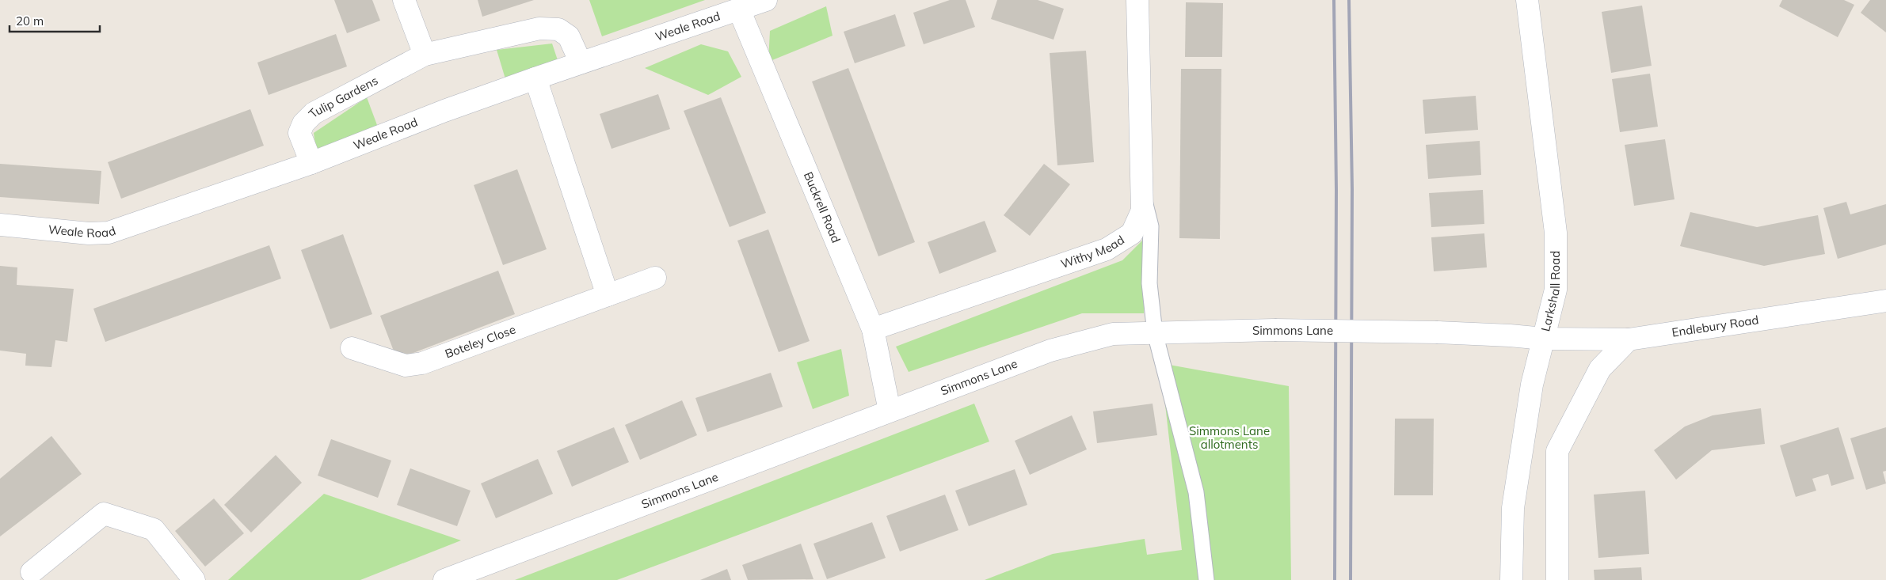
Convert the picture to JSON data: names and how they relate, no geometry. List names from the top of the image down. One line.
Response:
{"streets":{"street":["Weale Road","Tulip Gardens","Buckrell Road","Withy Mead","Larkshall Road","Endlebury Road","Simmons Lane","Boteley Close"]},"crossings":[["Weale Road","Tulip Gardens"],["Weale Road","Buckrell Road"],["Buckrell Road","Withy Mead"],["Buckrell Road","Simmons Lane"],["Larkshall Road","Endlebury Road"],["Larkshall Road","Simmons Lane"],["Endlebury Road","Simmons Lane"]],"parks":["Simmons Lane allotments"],"scale_bar":"20 m"}
